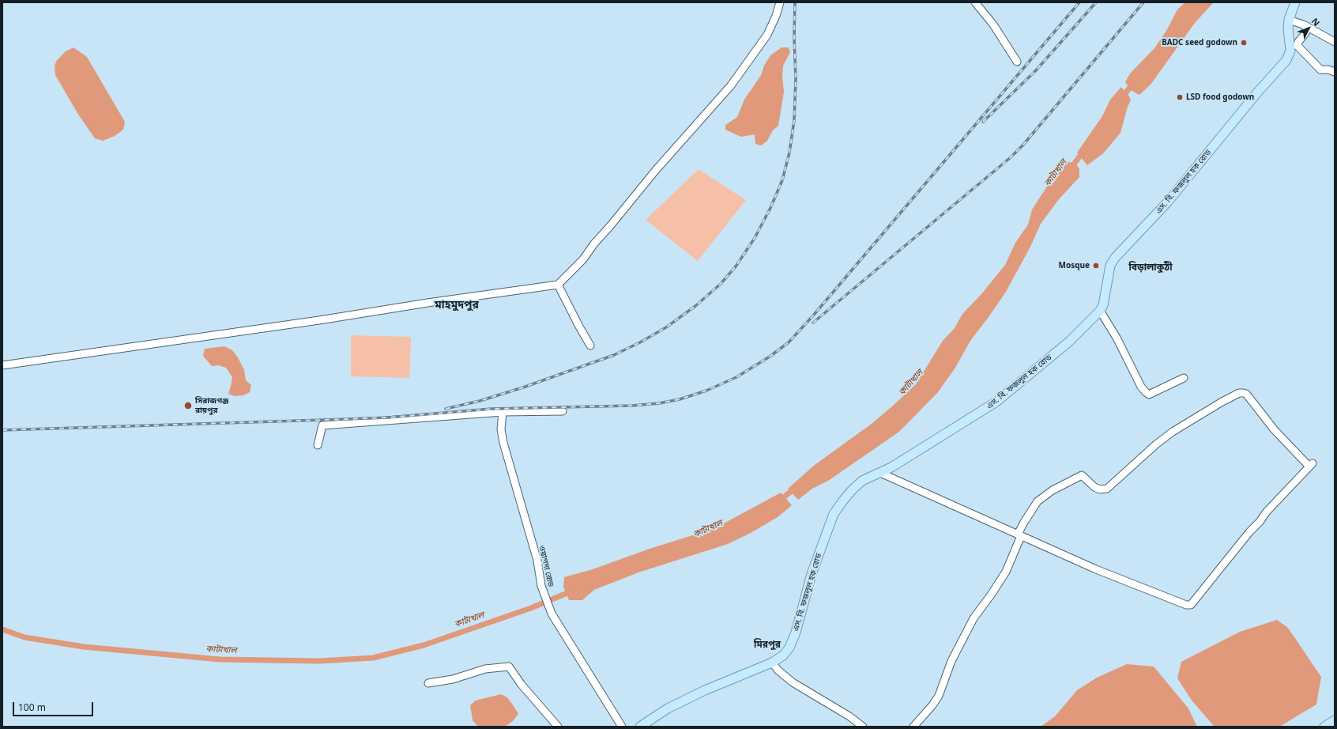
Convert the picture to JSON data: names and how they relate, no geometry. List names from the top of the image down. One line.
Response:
{"streets":{"main road":["এস. বি. ফজলুল হক রোড"],"street":["ওয়াপদা রোড"]},"districts":["বিড়ালাকুঠী","মাহমুদপুর","মিরপুর"],"water":["কাটাখাল"],"places":["BADC seed godown","LSD food godown","Mosque","সিরাজগঞ্জ রায়পুর"],"scale_bar":"100 m","north":"top right"}
